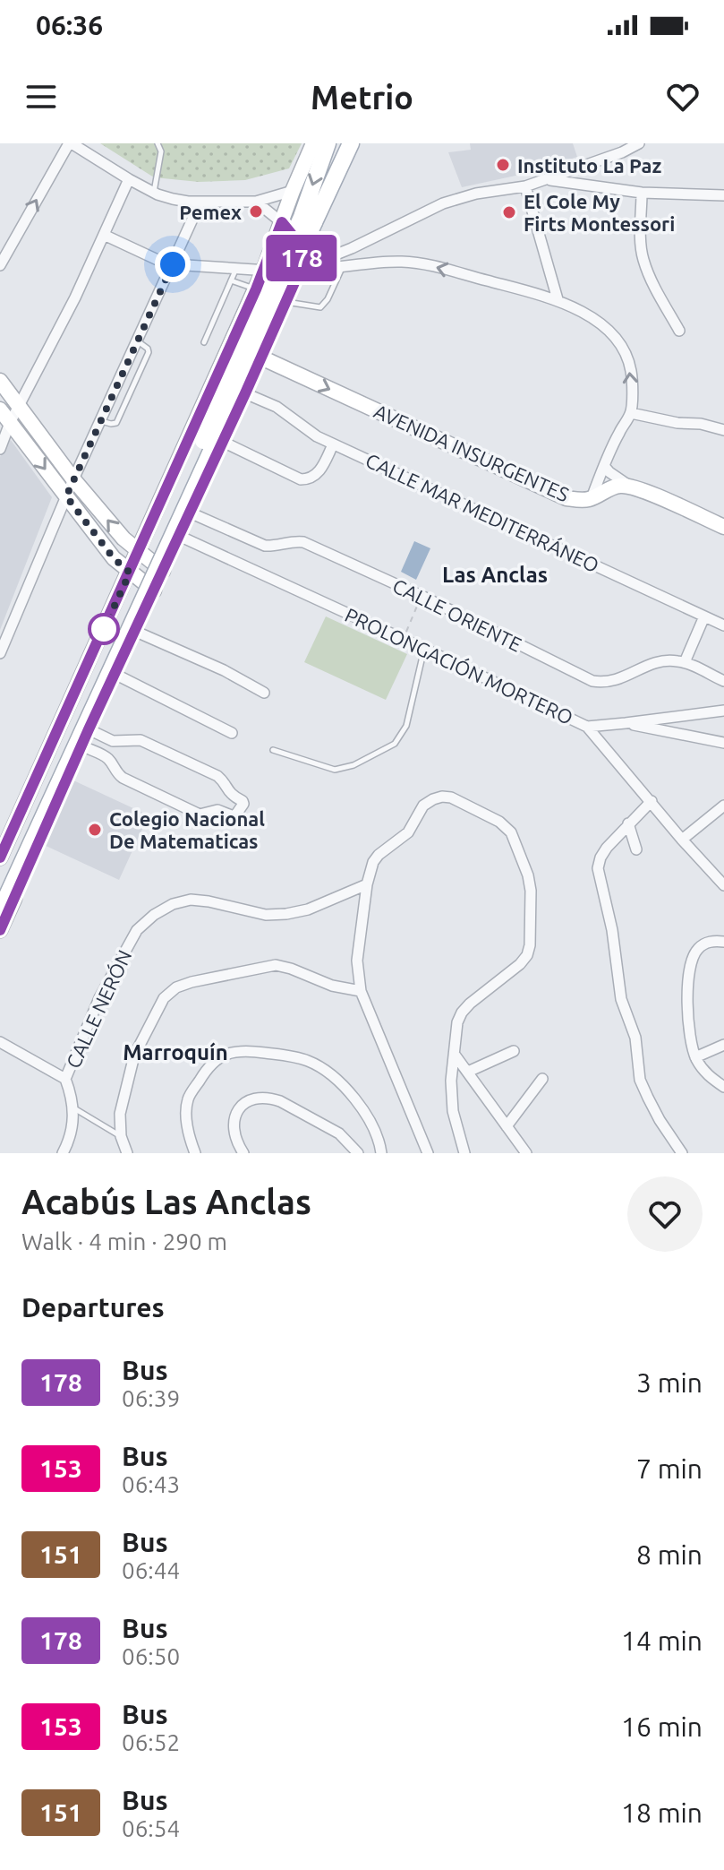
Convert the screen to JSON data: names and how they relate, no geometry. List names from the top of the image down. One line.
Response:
{"streets":{"street":["AVENIDA INSURGENTES","CALLE MAR MEDITERRÁNEO","CALLE ORIENTE","PROLONGACIÓN MORTERO","CALLE NERÓN"]},"one_way":["AVENIDA INSURGENTES"],"districts":["Las Anclas","Marroquín"],"places":["Instituto La Paz","Pemex","El Cole My Firts Montessori","Colegio Nacional De Matematicas"],"lines":["bus line 178"],"page":{"status":"06:36","header":"Metrio","on_map":"178","heading":[["Acabús Las Anclas","Walk · 4 min · 290 m"],"Departures"],"list":[{"mark":"178","name":"Bus","note":"06:39","value":"3 min"},{"mark":"153","name":"Bus","note":"06:43","value":"7 min"},{"mark":"151","name":"Bus","note":"06:44","value":"8 min"},{"mark":"178","name":"Bus","note":"06:50","value":"14 min"},{"mark":"153","name":"Bus","note":"06:52","value":"16 min"},{"mark":"151","name":"Bus","note":"06:54","value":"18 min"}]}}
